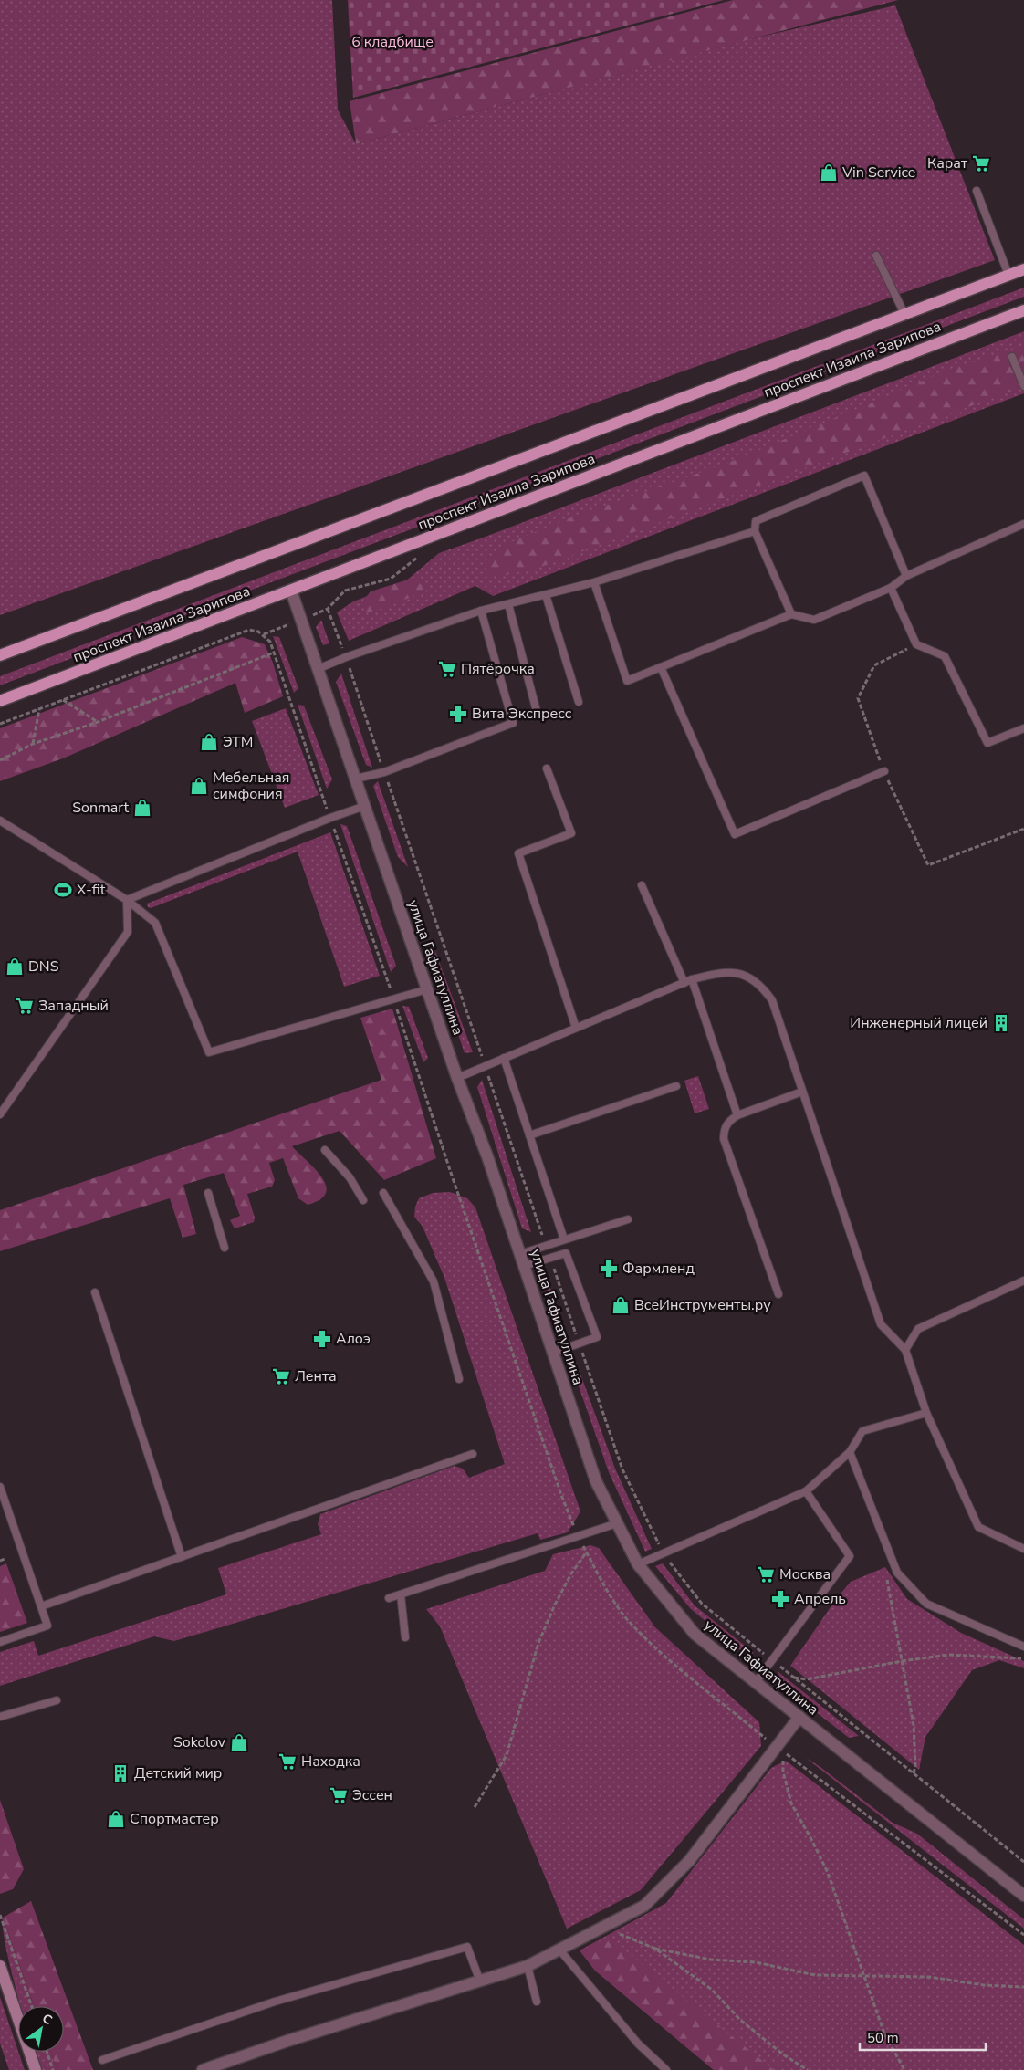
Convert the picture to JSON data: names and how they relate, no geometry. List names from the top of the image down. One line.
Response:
{"streets":{"main road":["проспект Изаила Зарипова"],"street":["улица Гафиатуллина"]},"crossings":[["проспект Изаила Зарипова","улица Гафиатуллина"]],"parks":["6 кладбище"],"places":{"supermarket":["Карат","Пятёрочка","Западный","Лента","Москва","Находка","Эссен"],"shop":["Vin Service","ЭТМ","Мебельная симфония","Sonmart","DNS","ВсеИнструменты.ру","Sokolov","Спортмастер"],"pharmacy":["Вита Экспресс","Фармленд","Алоэ","Апрель"],"sports":["X-fit"],"building":["Инженерный лицей","Детский мир"]},"scale_bar":"50 m","north":"top right"}
